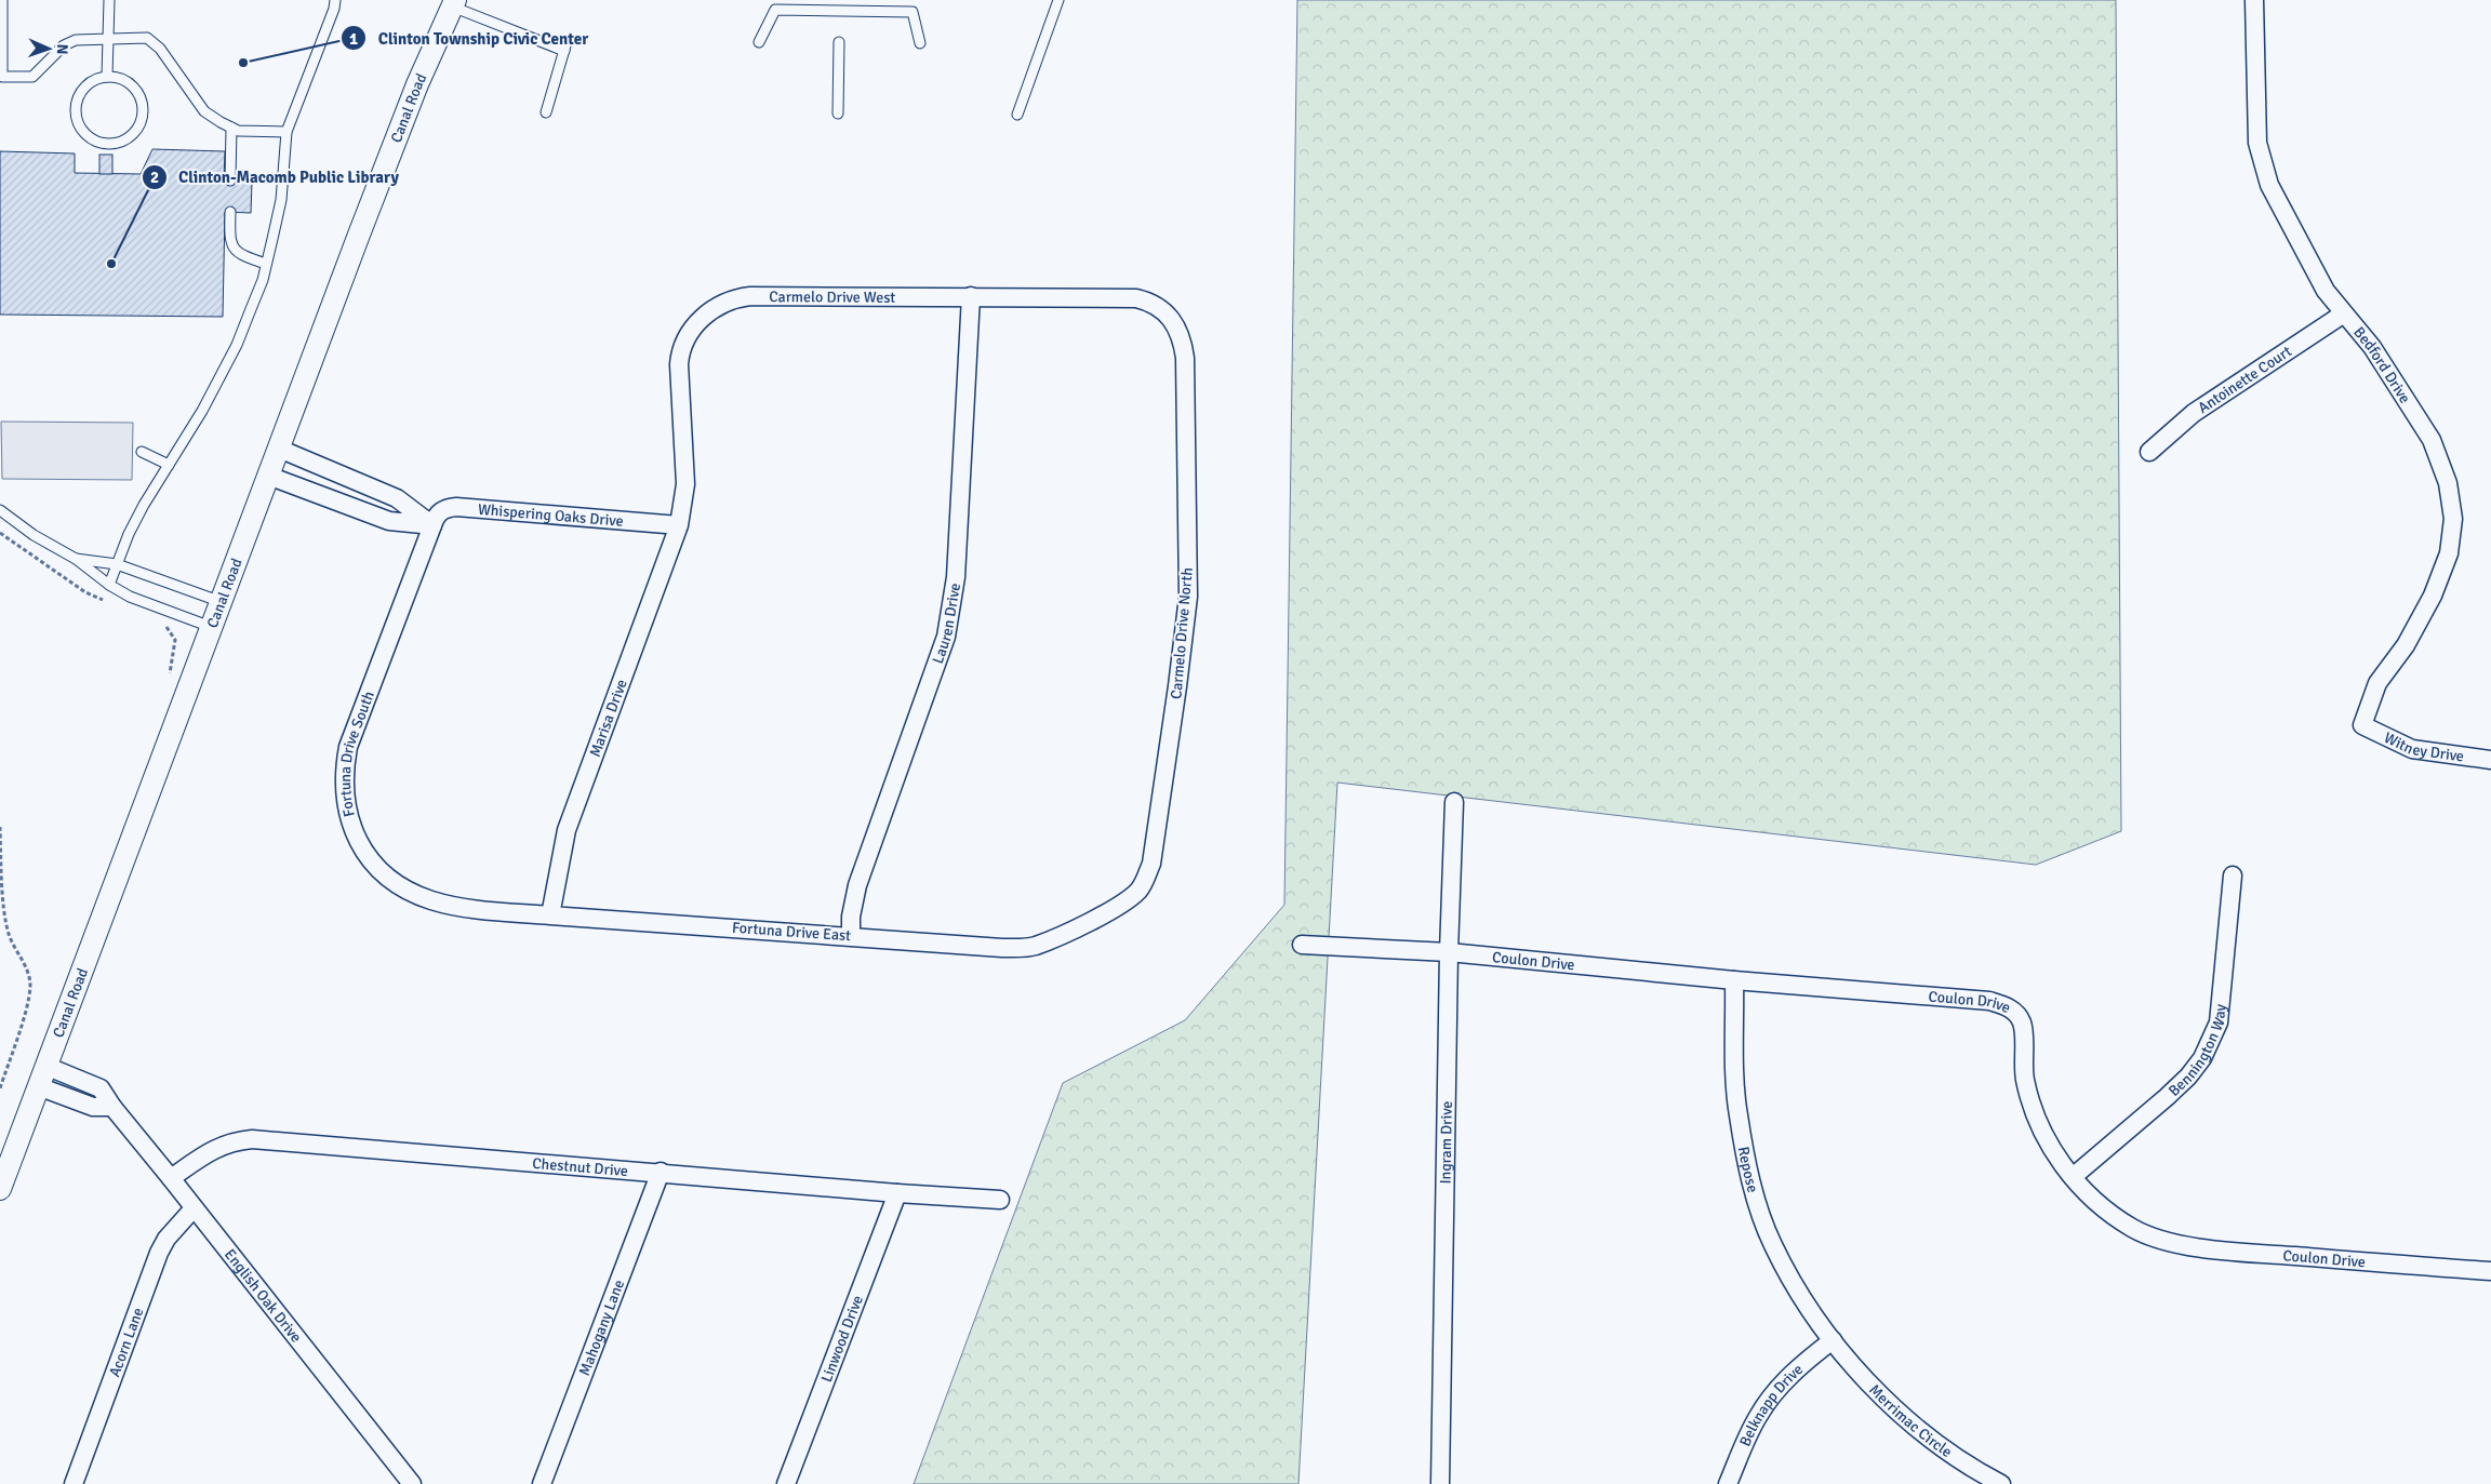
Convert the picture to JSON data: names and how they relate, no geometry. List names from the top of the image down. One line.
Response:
{"streets":{"street":["Canal Road","Carmelo Drive West","Bedford Drive","Antoinette Court","Whispering Oaks Drive","Lauren Drive","Carmelo Drive North","Marisa Drive","Witney Drive","Fortuna Drive South","Fortuna Drive East","Coulon Drive","Bennington Way","Ingram Drive","Chestnut Drive","Repose","English Oak Drive","Mahogany Lane","Linwood Drive","Acorn Lane","Belknapp Drive","Merrimac Circle"]},"crossings":[["Canal Road","English Oak Drive"],["Carmelo Drive West","Whispering Oaks Drive"],["Carmelo Drive West","Lauren Drive"],["Carmelo Drive West","Carmelo Drive North"],["Carmelo Drive West","Marisa Drive"],["Bedford Drive","Antoinette Court"],["Bedford Drive","Witney Drive"],["Whispering Oaks Drive","Marisa Drive"],["Whispering Oaks Drive","Fortuna Drive South"],["Lauren Drive","Fortuna Drive East"],["Carmelo Drive North","Fortuna Drive East"],["Marisa Drive","Fortuna Drive East"],["Fortuna Drive South","Fortuna Drive East"],["Coulon Drive","Bennington Way"],["Coulon Drive","Ingram Drive"],["Coulon Drive","Repose"],["Chestnut Drive","English Oak Drive"],["Chestnut Drive","Mahogany Lane"],["Chestnut Drive","Linwood Drive"],["Repose","Belknapp Drive"],["Repose","Merrimac Circle"],["English Oak Drive","Acorn Lane"],["Belknapp Drive","Merrimac Circle"]],"places":["Clinton Township Civic Center","Clinton-Macomb Public Library"],"north":"right"}
